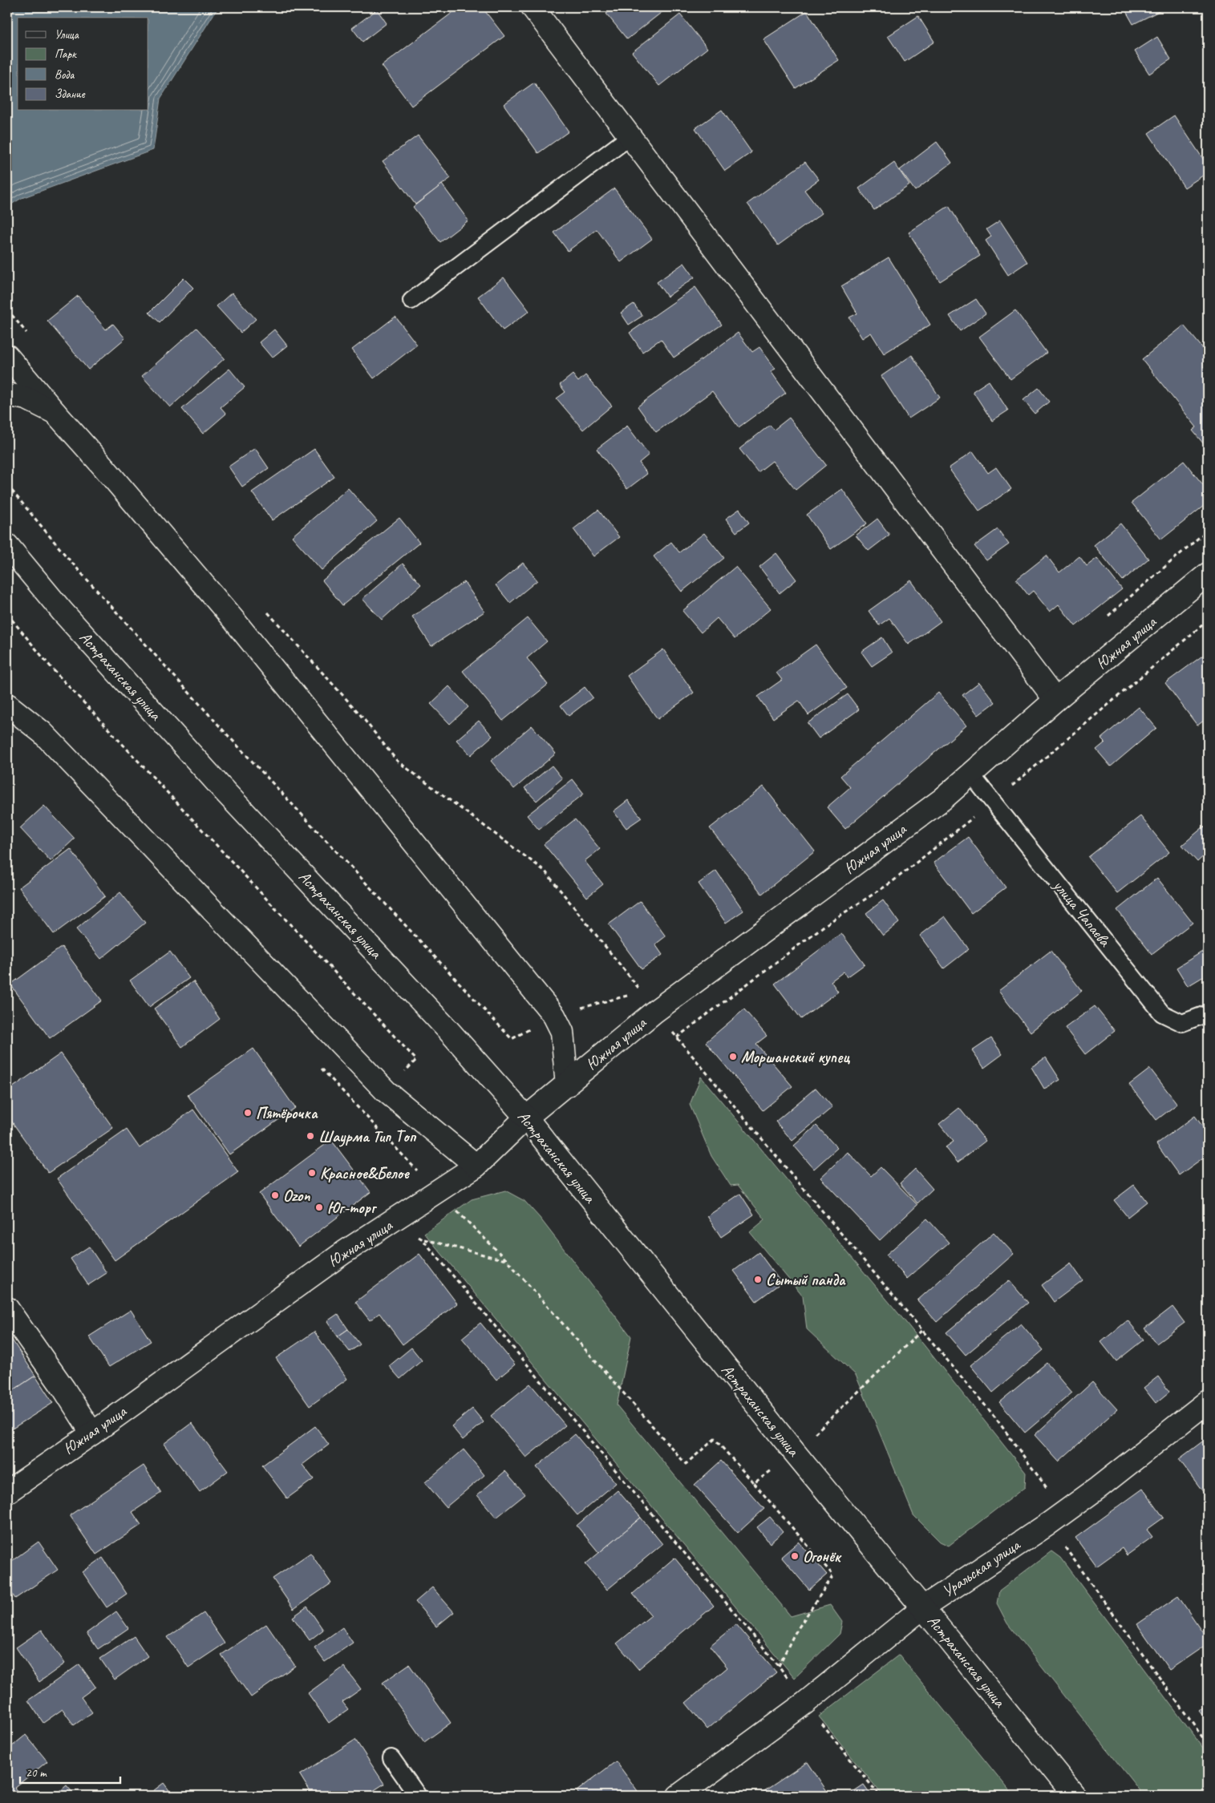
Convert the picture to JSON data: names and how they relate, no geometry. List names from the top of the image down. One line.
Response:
{"streets":{"street":["Южная улица","Астраханская улица","Уральская улица"],"lane":["улица Чапаева"]},"crossings":[["Южная улица","Астраханская улица"],["Южная улица","улица Чапаева"],["Астраханская улица","Уральская улица"]],"places":["Моршанский купец","Пятёрочка","Шаурма Тип Топ","Красное&Белое","Ozon","Юг-торг","Сытый панда","Огонёк"],"legend":["Улица","Парк","Вода","Здание"],"scale_bar":"20 m"}
